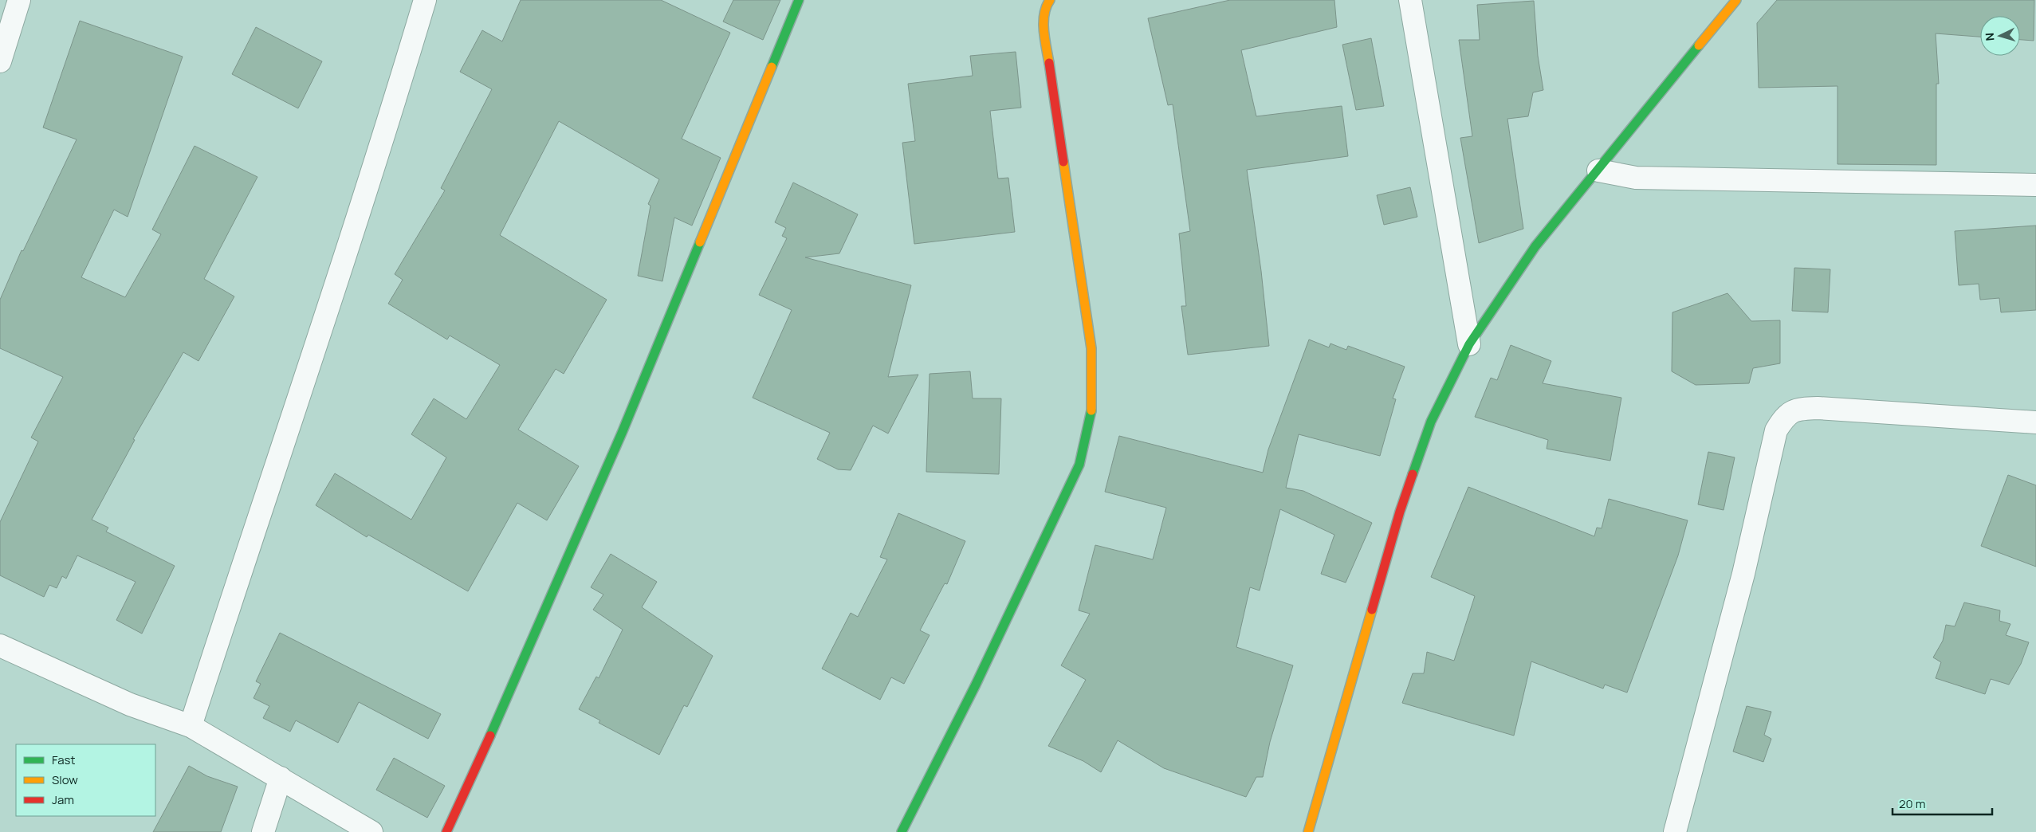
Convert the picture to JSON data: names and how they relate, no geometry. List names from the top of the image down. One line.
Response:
{"legend":["Fast","Slow","Jam"],"scale_bar":"20 m","north":"left"}
